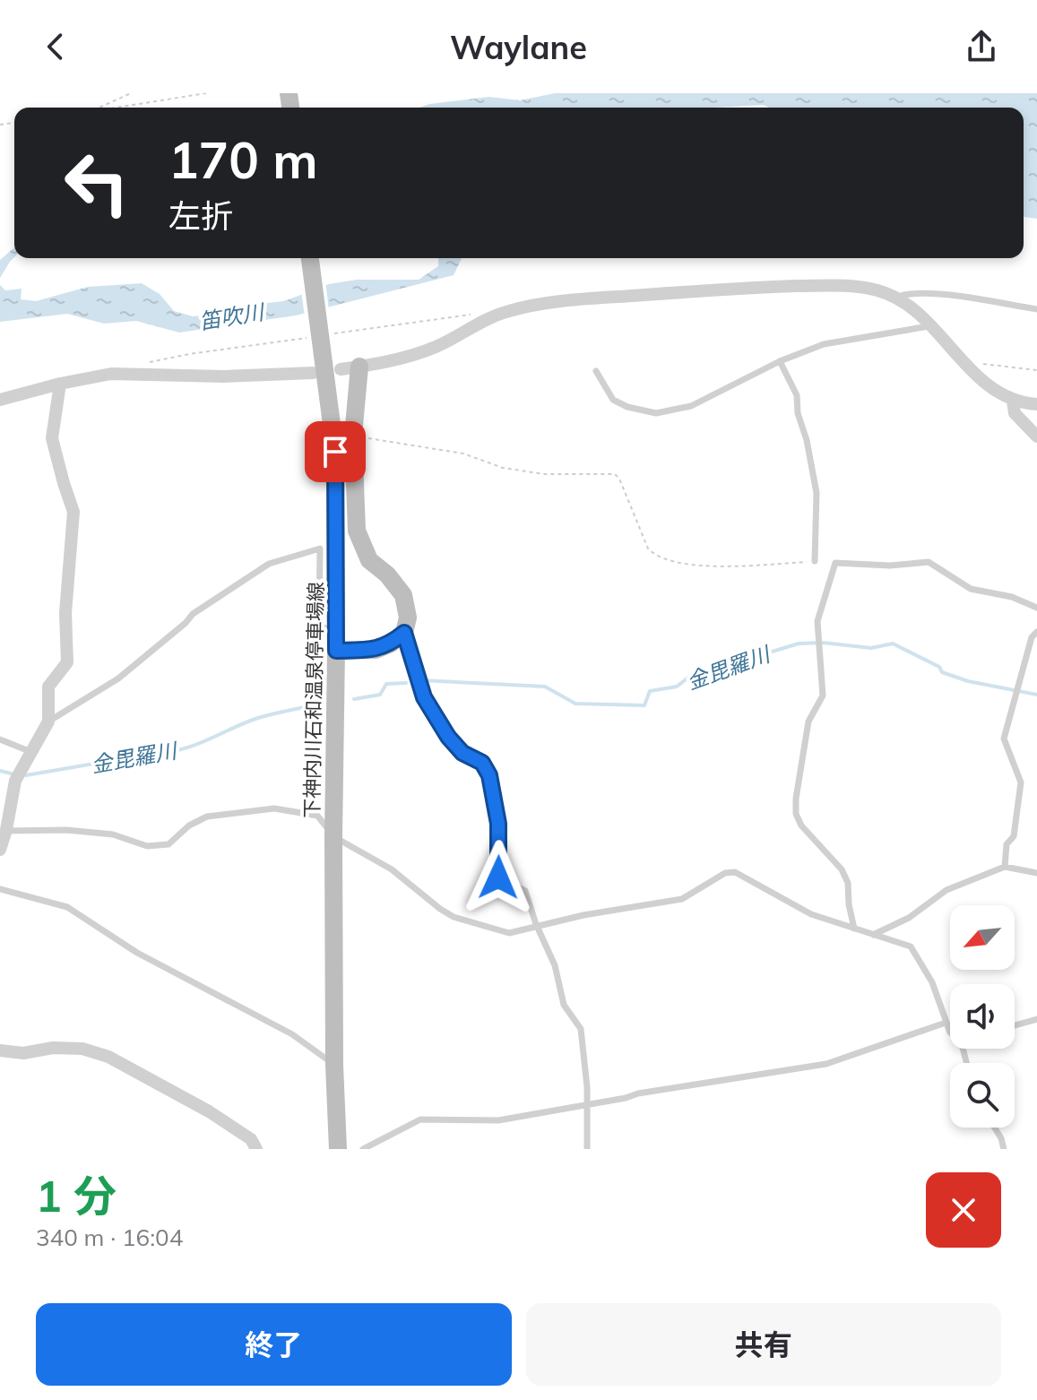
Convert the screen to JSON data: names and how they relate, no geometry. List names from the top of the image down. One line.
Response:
{"streets":{"main road":["下神内川石和温泉停車場線"]},"water":["笛吹川","金毘羅川"],"north":"bottom left","page":{"header":"Waylane","turn":["170 m","左折"],"heading":["1 分","340 m · 16:04"],"buttons":["終了","共有"]}}
